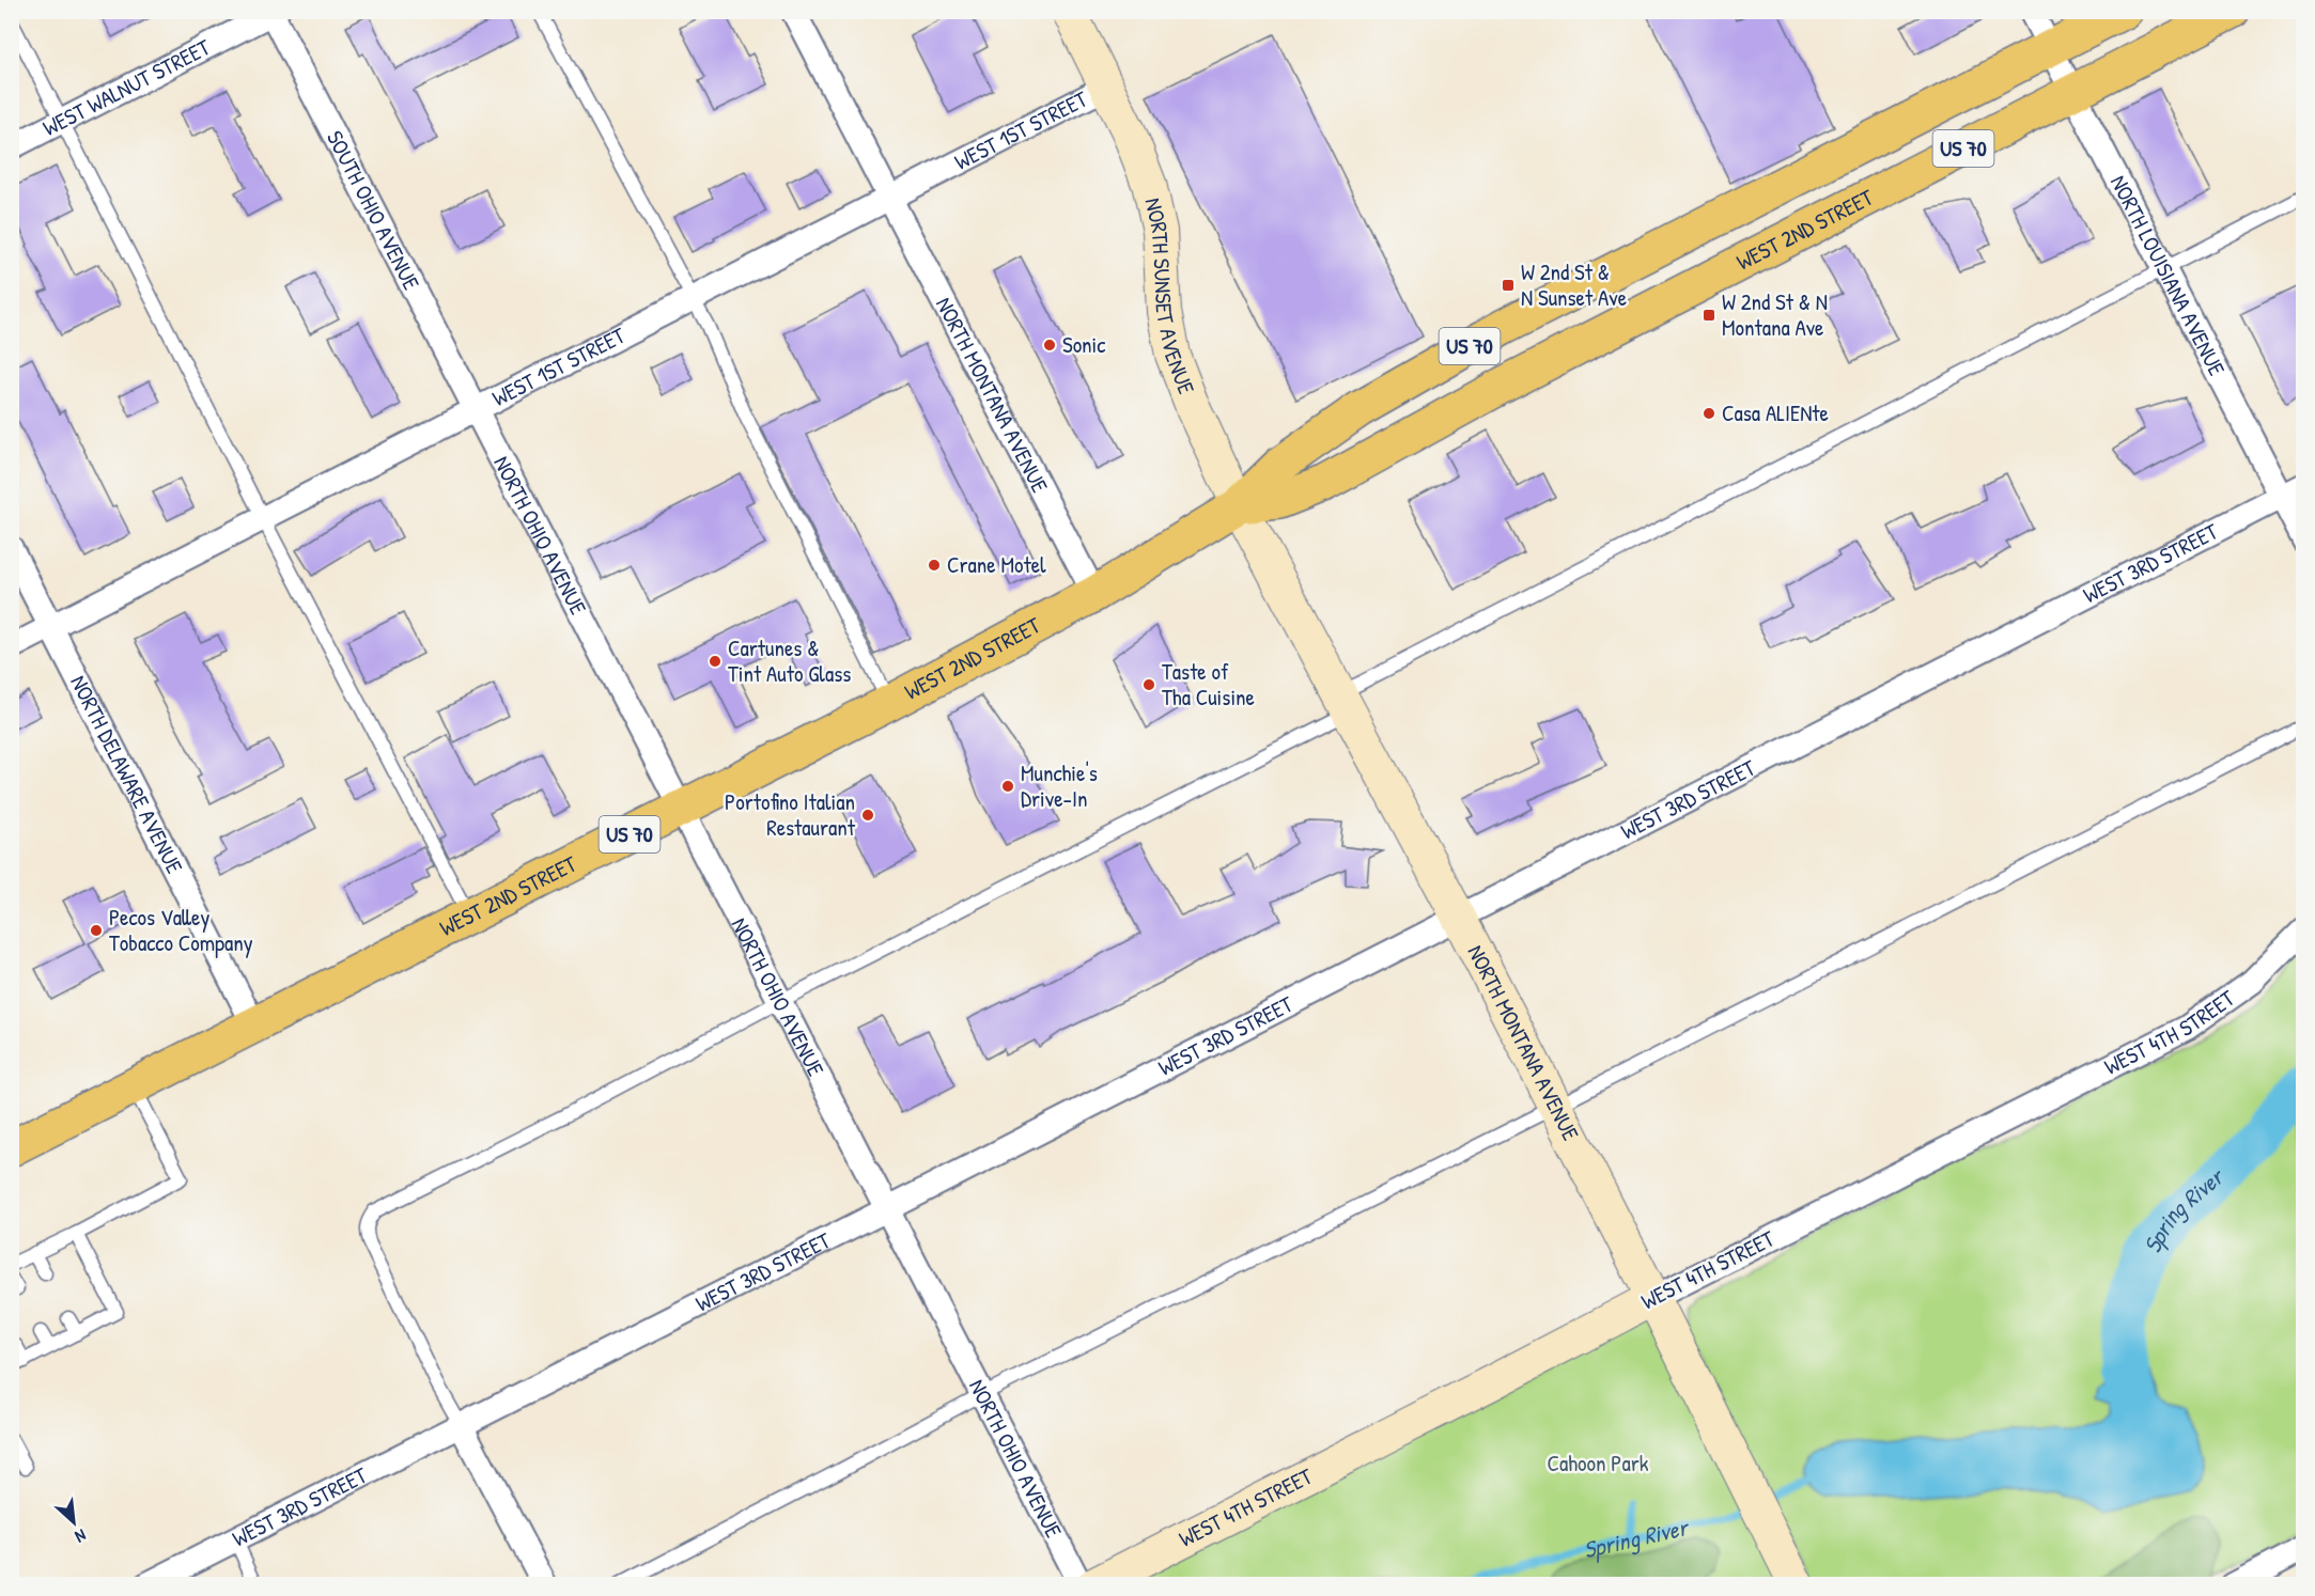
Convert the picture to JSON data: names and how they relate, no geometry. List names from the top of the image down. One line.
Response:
{"streets":{"main road":["US 70","WEST 2ND STREET"],"street":["WEST WALNUT STREET","WEST 1ST STREET","SOUTH OHIO AVENUE","NORTH LOUISIANA AVENUE","NORTH SUNSET AVENUE","NORTH MONTANA AVENUE","NORTH OHIO AVENUE","WEST 3RD STREET","NORTH DELAWARE AVENUE","WEST 4TH STREET"]},"crossings":[["WEST WALNUT STREET","SOUTH OHIO AVENUE"],["WEST 1ST STREET","SOUTH OHIO AVENUE"],["WEST 1ST STREET","NORTH SUNSET AVENUE"],["WEST 1ST STREET","NORTH MONTANA AVENUE"],["WEST 1ST STREET","NORTH OHIO AVENUE"],["WEST 1ST STREET","NORTH DELAWARE AVENUE"],["SOUTH OHIO AVENUE","NORTH OHIO AVENUE"],["WEST 2ND STREET","NORTH LOUISIANA AVENUE"],["WEST 2ND STREET","NORTH SUNSET AVENUE"],["WEST 2ND STREET","NORTH MONTANA AVENUE"],["WEST 2ND STREET","NORTH OHIO AVENUE"],["WEST 2ND STREET","NORTH DELAWARE AVENUE"],["NORTH LOUISIANA AVENUE","WEST 3RD STREET"],["NORTH SUNSET AVENUE","NORTH MONTANA AVENUE"],["NORTH MONTANA AVENUE","WEST 3RD STREET"],["NORTH MONTANA AVENUE","WEST 4TH STREET"],["NORTH OHIO AVENUE","WEST 3RD STREET"]],"water":["Spring River"],"parks":["Cahoon Park"],"places":{"transit":["W 2nd St & N Sunset Ave","W 2nd St & N Montana Ave"],"other":["Sonic","Casa ALIENte","Crane Motel","Cartunes & Tint Auto Glass","Taste of Tha Cuisine","Munchie's Drive-In","Portofino Italian Restaurant","Pecos Valley Tobacco Company"]},"north":"bottom right"}
